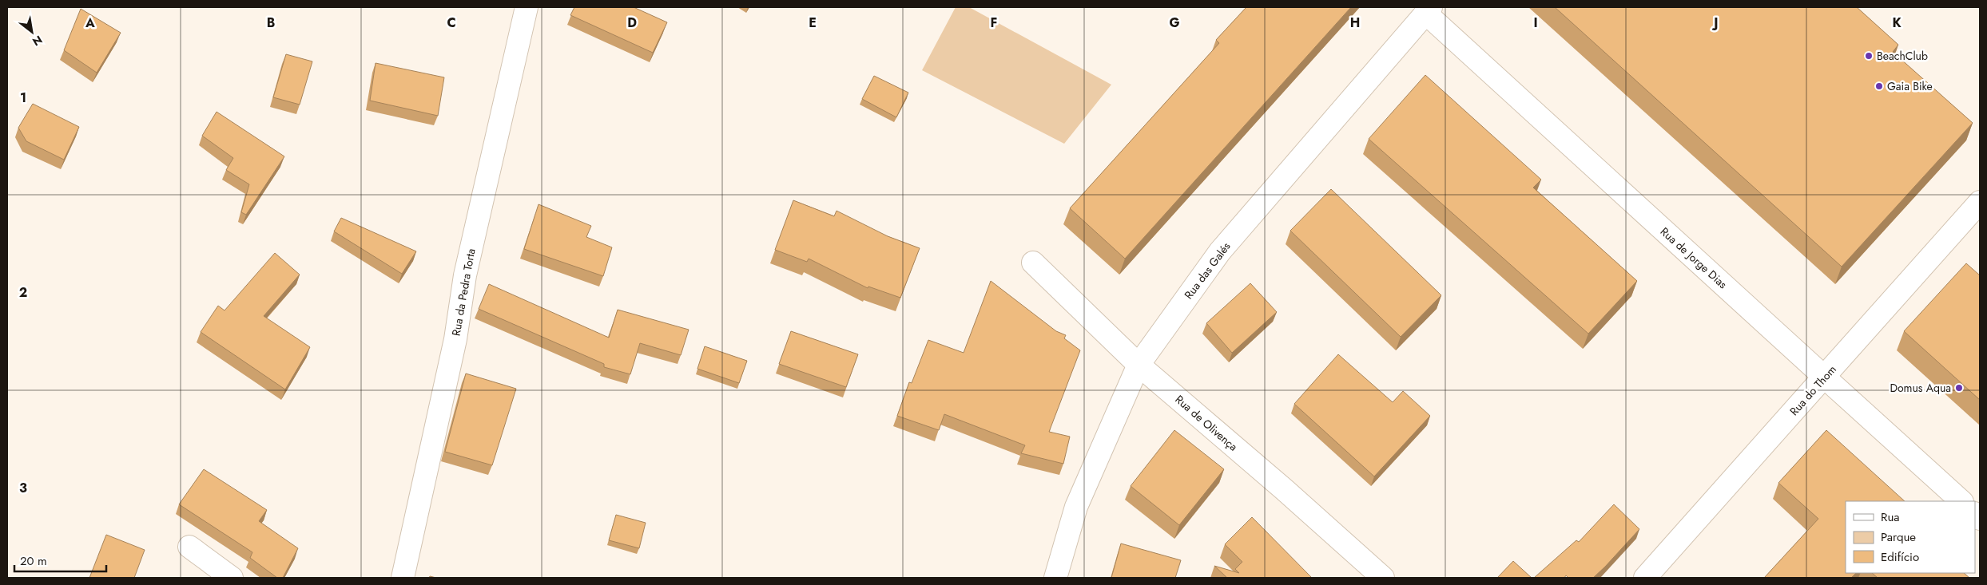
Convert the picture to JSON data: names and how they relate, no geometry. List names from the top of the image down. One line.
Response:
{"streets":{"street":["Rua de Jorge Dias","Rua das Galés","Rua da Pedra Torta","Rua do Thom","Rua de Olivença"]},"crossings":[["Rua de Jorge Dias","Rua das Galés"],["Rua de Jorge Dias","Rua do Thom"],["Rua das Galés","Rua de Olivença"]],"places":["BeachClub","Gaia Bike","Domus Aqua"],"legend":["Rua","Parque","Edifício"],"scale_bar":"20 m","north":"bottom right","grid":{"columns":["A","B","C","D","E","F","G","H","I","J","K"],"rows":["1","2","3"]}}
